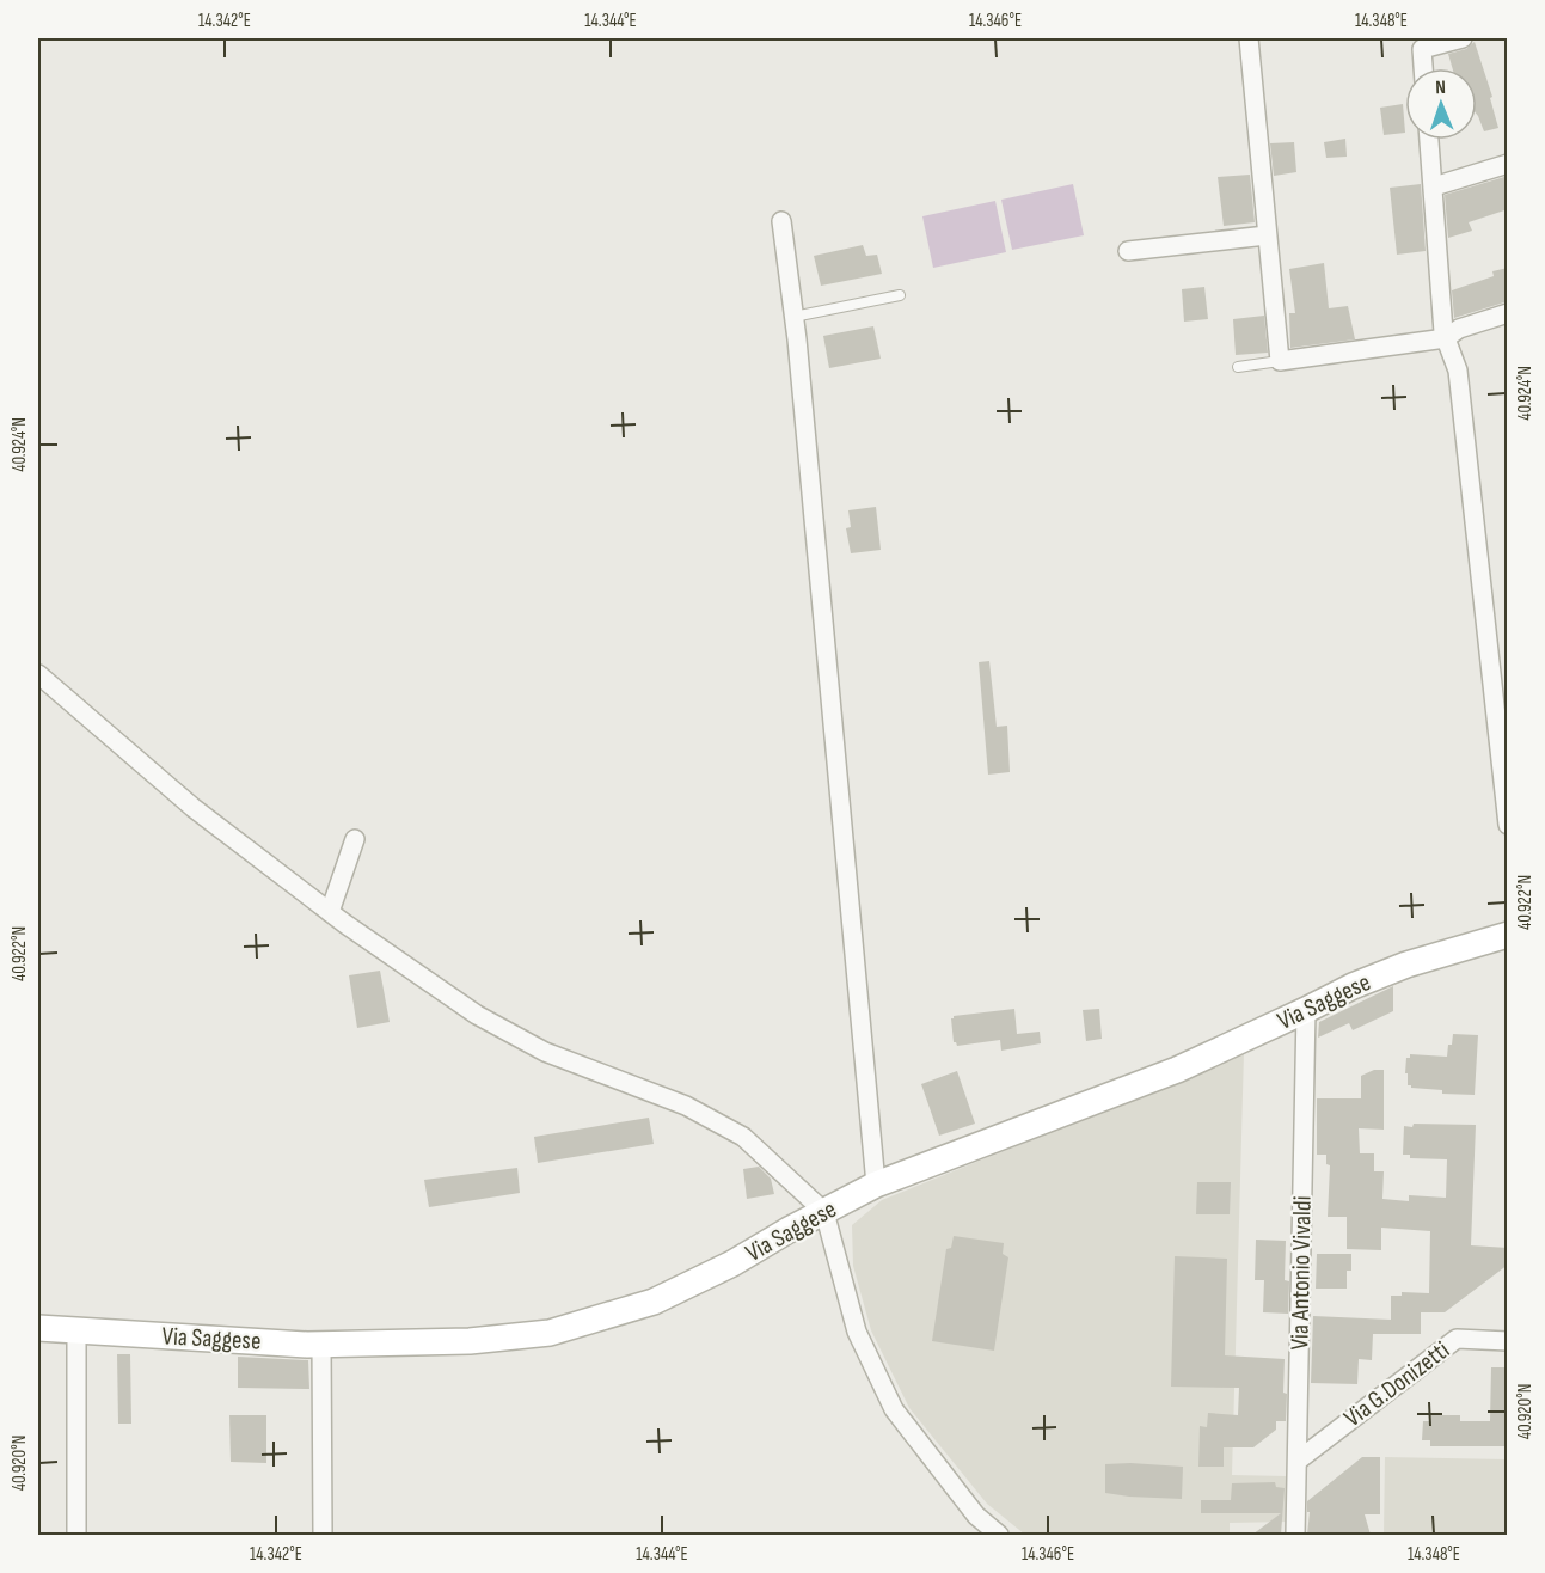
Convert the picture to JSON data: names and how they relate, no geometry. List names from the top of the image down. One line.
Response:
{"streets":{"main road":["Via Saggese"],"street":["Via Antonio Vivaldi","Via G.Donizetti"]},"crossings":[["Via Saggese","Via Antonio Vivaldi"],["Via Antonio Vivaldi","Via G.Donizetti"]],"north":"top","coordinates":["14.342°E","14.344°E","14.346°E","14.348°E","40.924°N","40.922°N","40.920°N"]}
